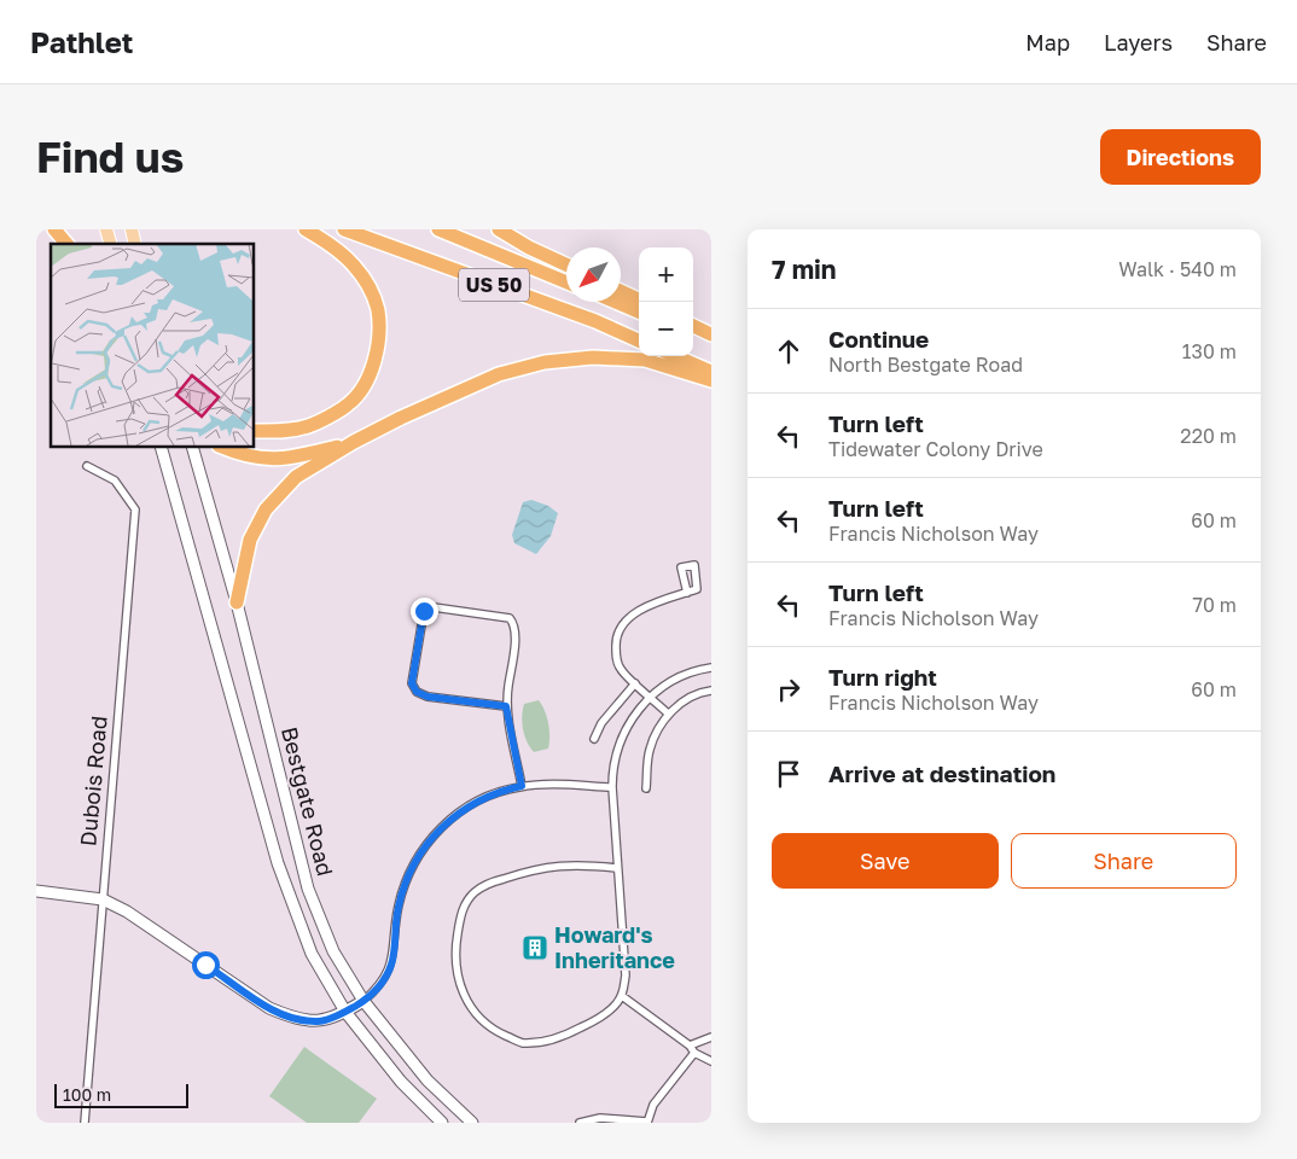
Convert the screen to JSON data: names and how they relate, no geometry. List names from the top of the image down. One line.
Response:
{"streets":{"highway":["US 50"],"main road":["Bestgate Road"],"street":["Dubois Road"]},"places":{"building":["Howard's Inheritance"]},"scale_bar":"100 m","north":"bottom left","page":{"header":"Pathlet","nav":["Map","Layers","Share"],"buttons":["Directions",["Save","Share"]],"title":"Find us","heading":["7 min","Walk · 540 m"],"map_buttons":["+","−"],"list":[["Continue","North Bestgate Road","130 m"],["Turn left","Tidewater Colony Drive","220 m"],["Turn left","Francis Nicholson Way","60 m"],["Turn left","Francis Nicholson Way","70 m"],["Turn right","Francis Nicholson Way","60 m"],"Arrive at destination"],"scale":"100 m"}}
